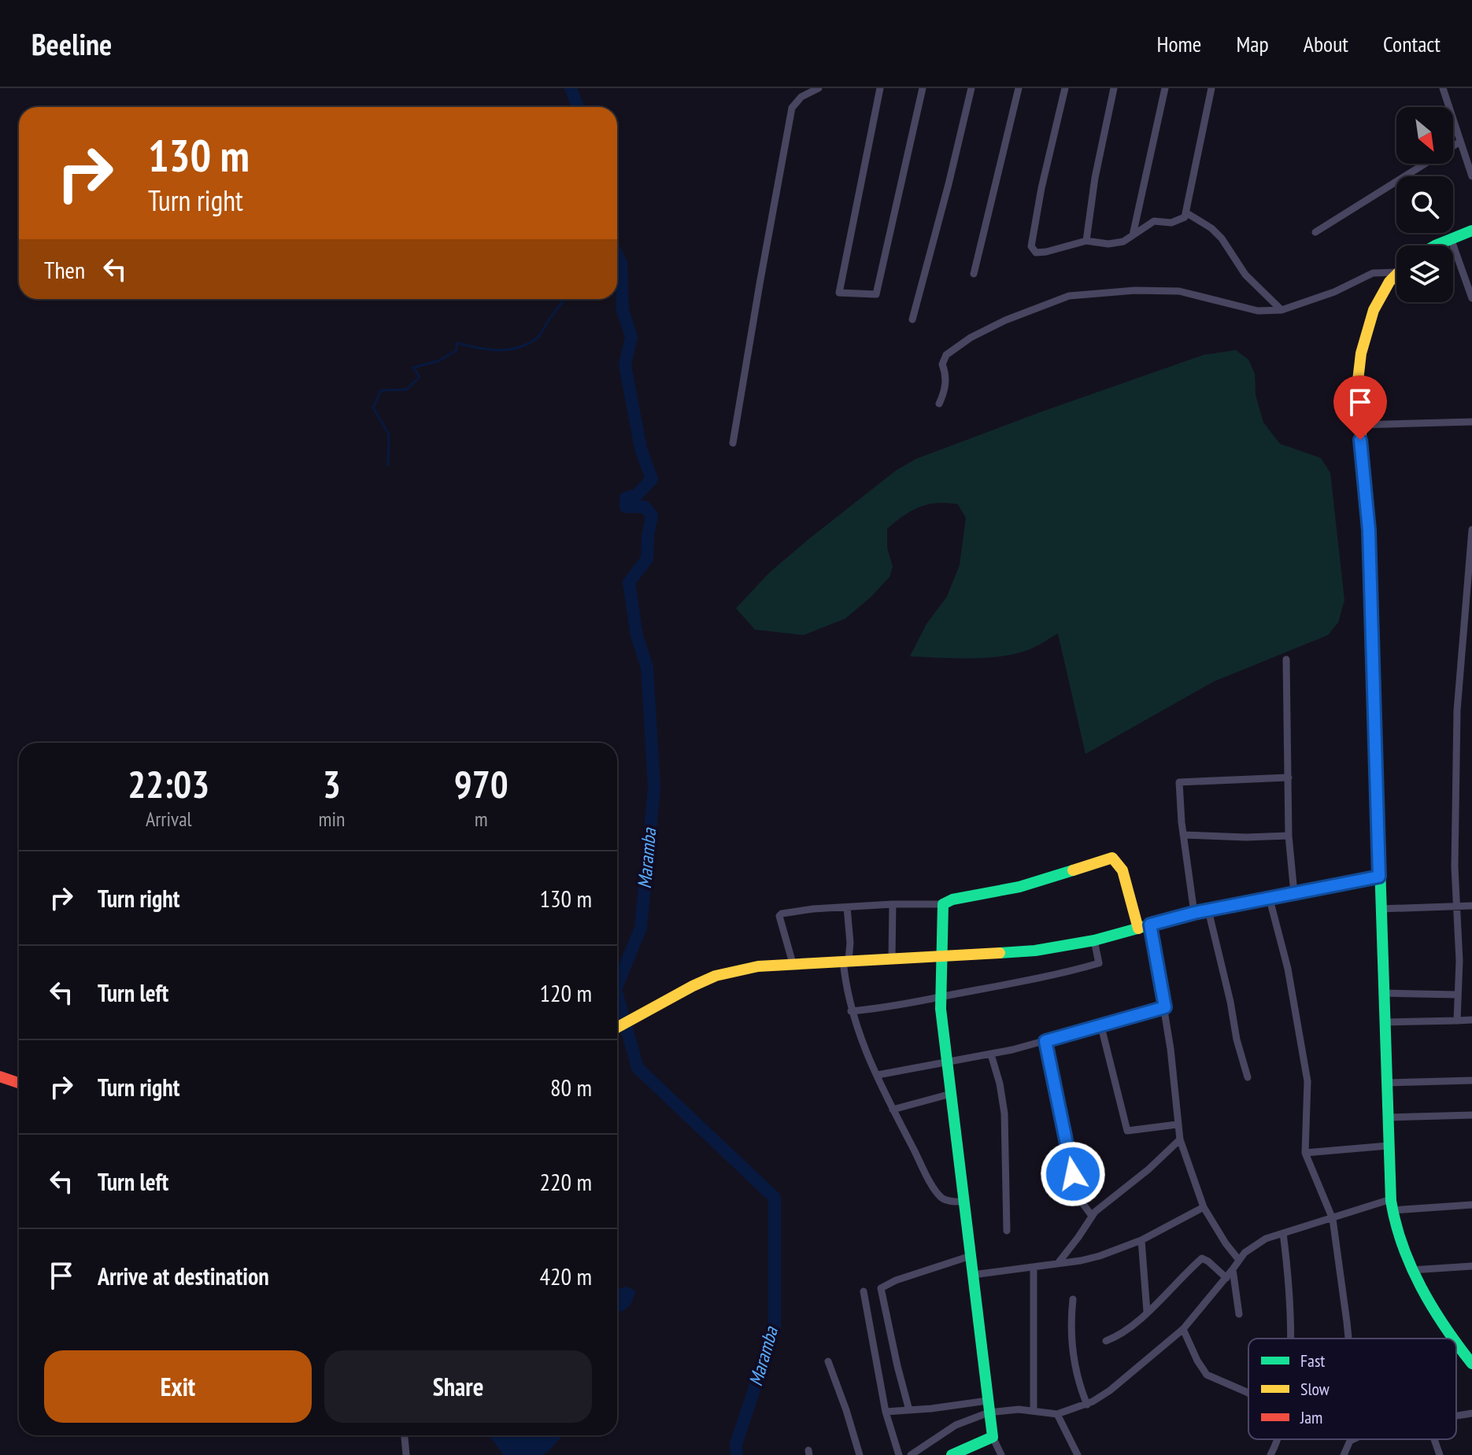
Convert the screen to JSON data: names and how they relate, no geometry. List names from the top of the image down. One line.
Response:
{"water":["Maramba"],"legend":["Fast","Slow","Jam"],"north":"bottom right","page":{"header":"Beeline","nav":["Home","Map","About","Contact"],"turn":["130 m","Turn right"],"then":"Then","eta":["22:03","Arrival","3","min","970","m"],"list":[{"name":"Turn right","value":"130 m"},{"name":"Turn left","value":"120 m"},{"name":"Turn right","value":"80 m"},{"name":"Turn left","value":"220 m"},{"name":"Arrive at destination","value":"420 m"}],"buttons":["Exit","Share"]}}
